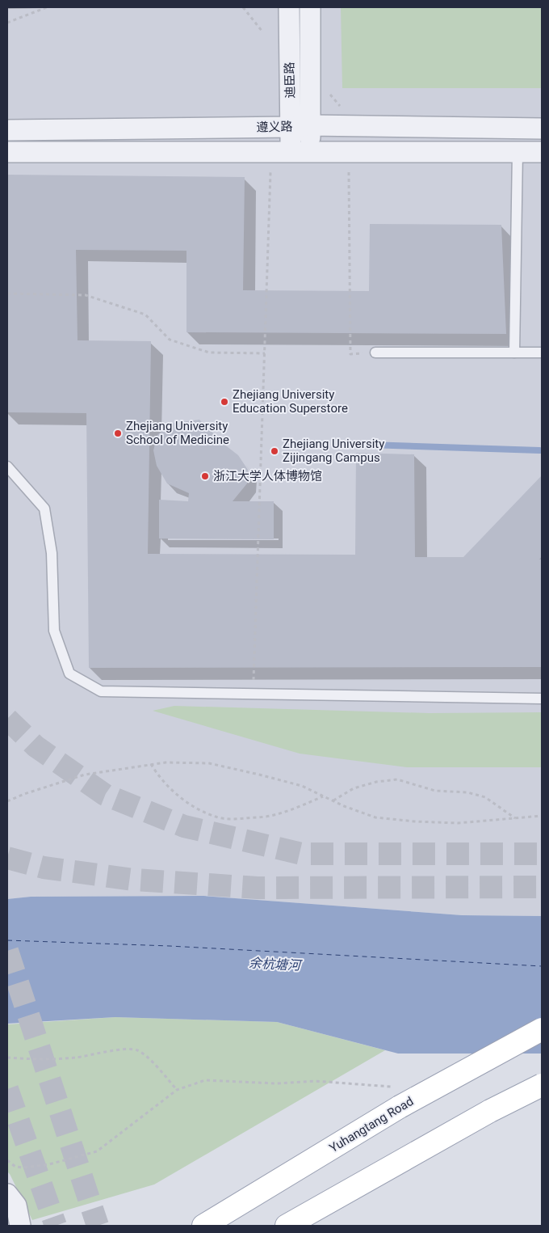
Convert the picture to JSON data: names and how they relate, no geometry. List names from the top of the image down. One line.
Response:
{"streets":{"main road":["Yuhangtang Road"],"street":["迪臣路","遵义路"]},"crossings":[["迪臣路","遵义路"]],"water":["余杭塘河"],"places":["Zhejiang University Education Superstore","Zhejiang University School of Medicine","Zhejiang University Zijingang Campus","浙江大学人体博物馆"]}
